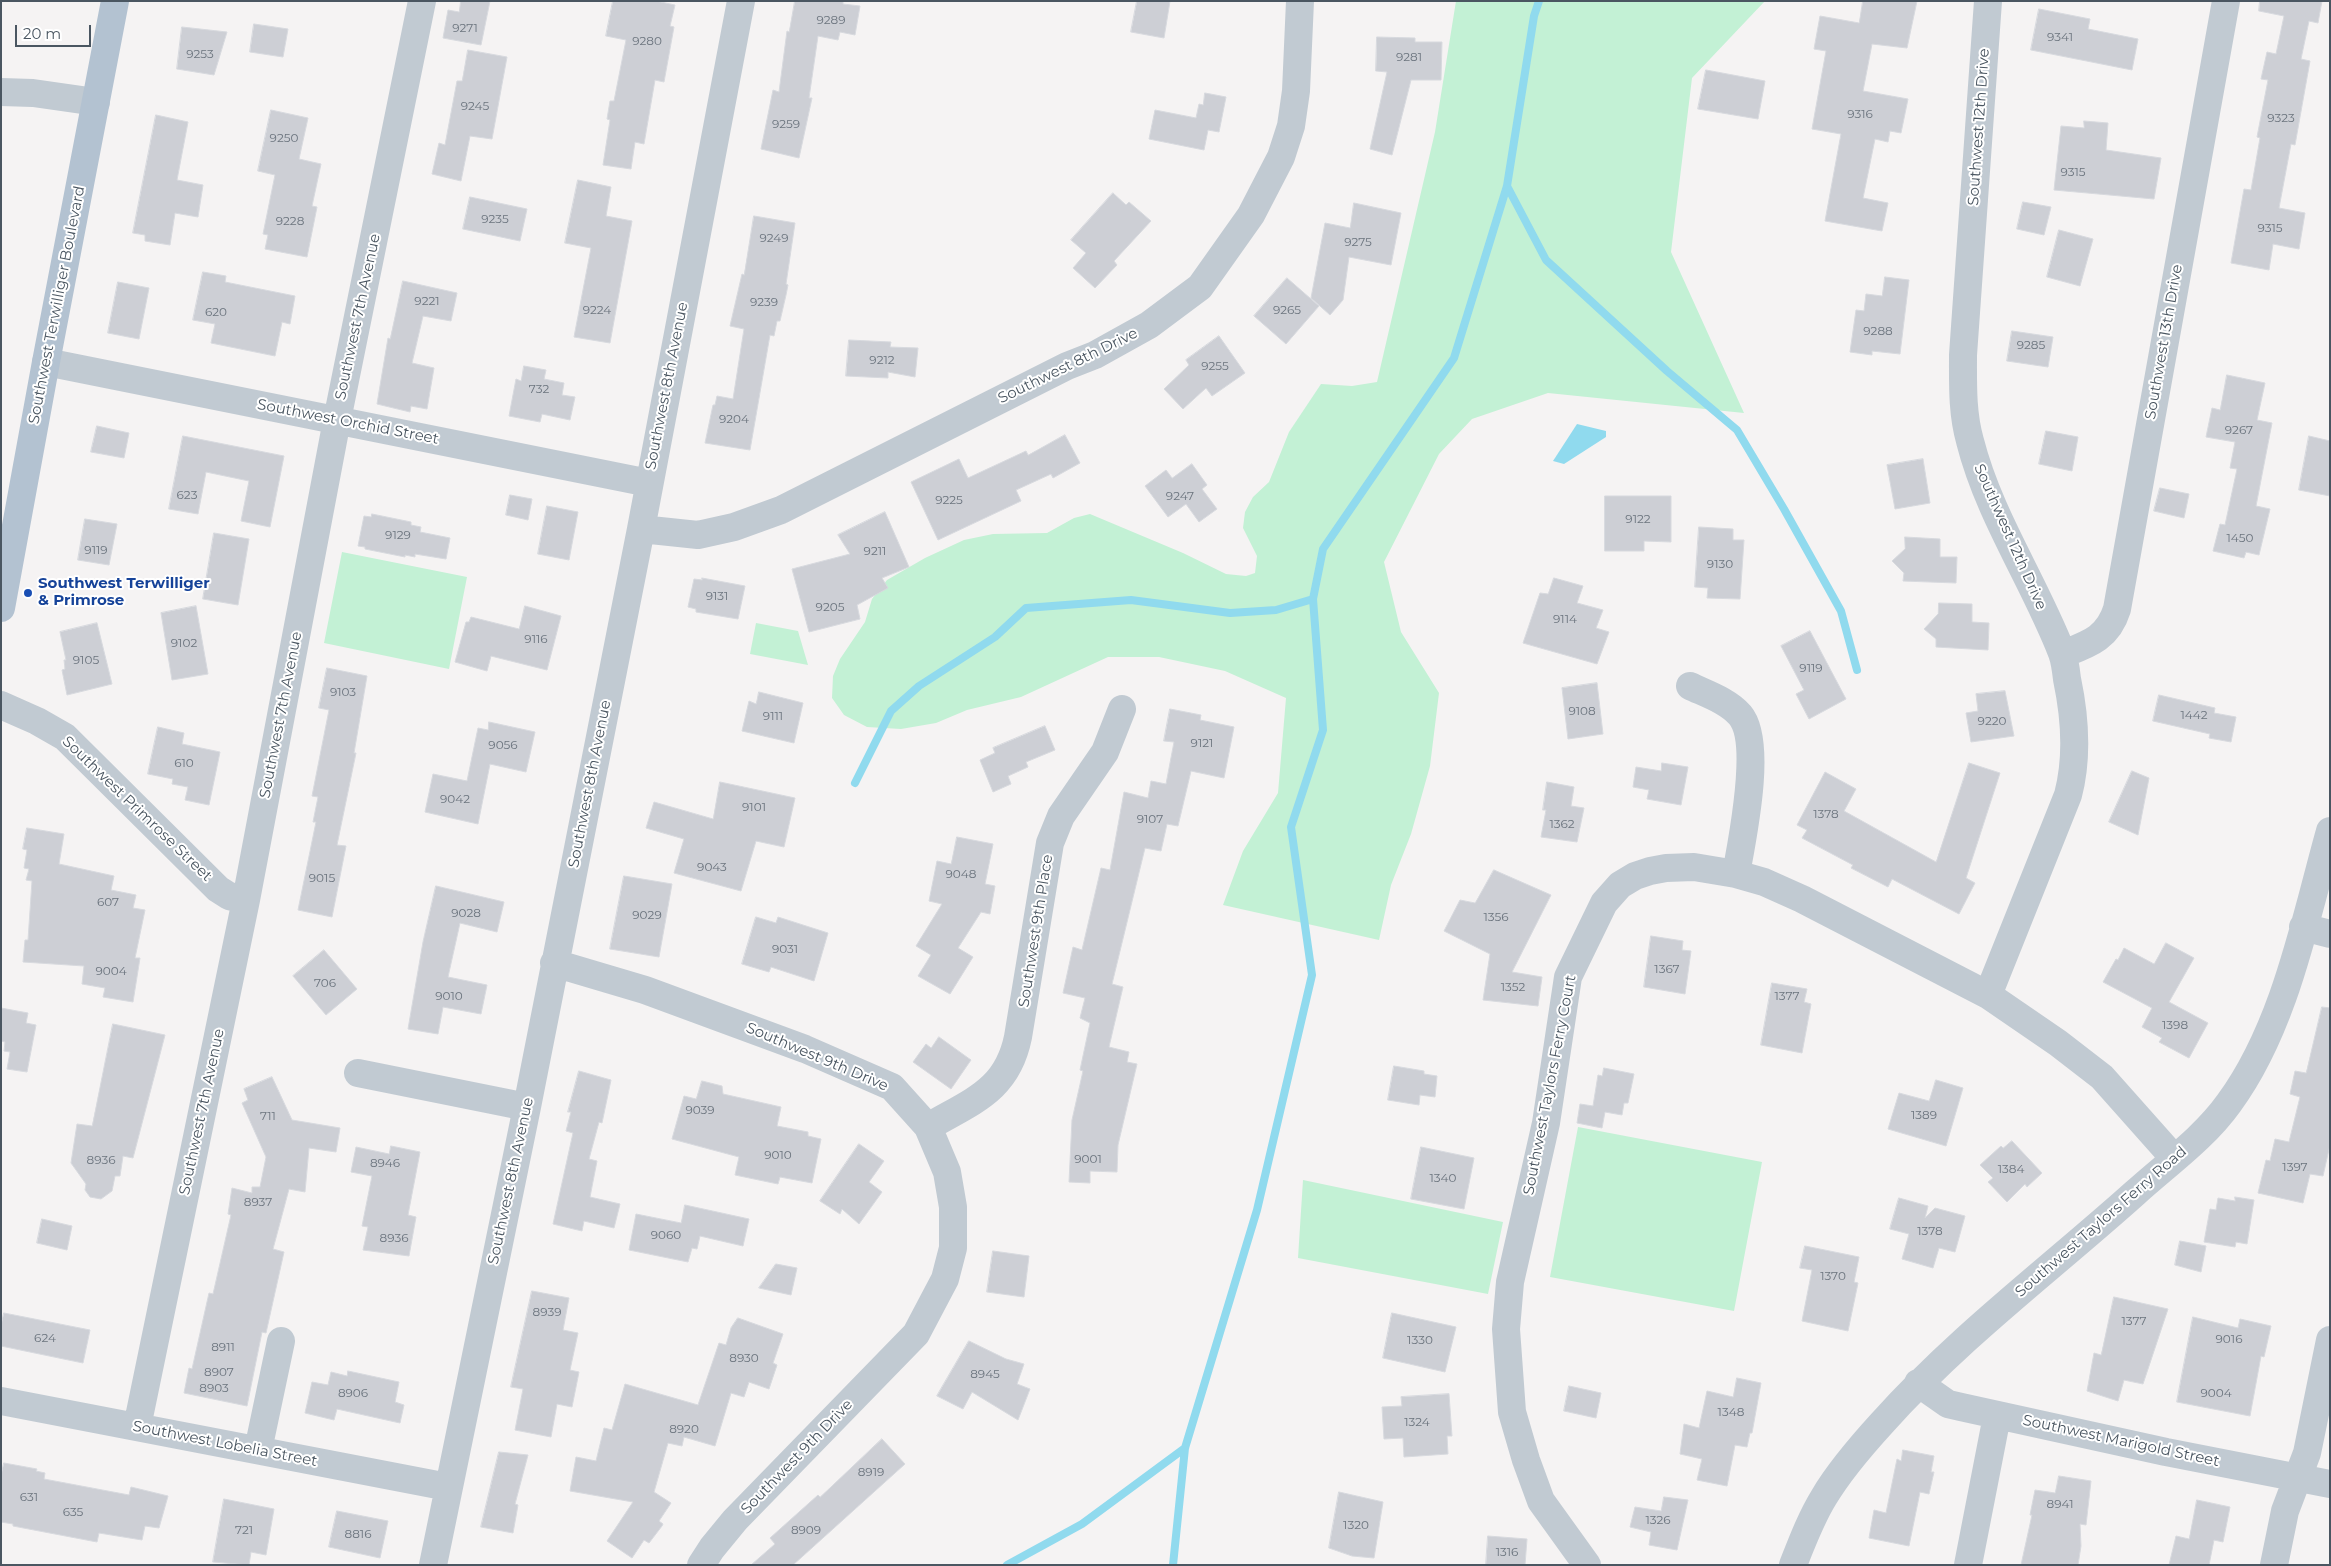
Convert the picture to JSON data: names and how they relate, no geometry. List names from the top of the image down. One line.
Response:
{"streets":{"main road":["Southwest Terwilliger Boulevard"],"street":["Southwest 12th Drive","Southwest 7th Avenue","Southwest 13th Drive","Southwest 8th Drive","Southwest 8th Avenue","Southwest Orchid Street","Southwest Primrose Street","Southwest 9th Place","Southwest 9th Drive","Southwest Taylors Ferry Court","Southwest Taylors Ferry Road","Southwest Marigold Street","Southwest Lobelia Street"]},"crossings":[["Southwest 12th Drive","Southwest 13th Drive"],["Southwest 12th Drive","Southwest Taylors Ferry Court"],["Southwest Terwilliger Boulevard","Southwest Orchid Street"],["Southwest 7th Avenue","Southwest Orchid Street"],["Southwest 7th Avenue","Southwest Primrose Street"],["Southwest 7th Avenue","Southwest Lobelia Street"],["Southwest 8th Drive","Southwest 8th Avenue"],["Southwest 8th Avenue","Southwest Orchid Street"],["Southwest 8th Avenue","Southwest 9th Drive"],["Southwest 8th Avenue","Southwest Lobelia Street"],["Southwest 9th Place","Southwest 9th Drive"],["Southwest Taylors Ferry Court","Southwest Taylors Ferry Road"],["Southwest Taylors Ferry Road","Southwest Marigold Street"]],"places":["Southwest Terwilliger & Primrose"],"house_numbers":["9289","9271","9341","9280","9253","9281","9245","9316","9323","9259","9250","9315","9235","9228","9315","9249","9275","9221","9239","9224","9265","620","9288","9285","9212","9255","732","9204","9267","623","9247","9225","9122","9129","1450","9119","9211","9130","9131","9205","9114","9116","9102","9105","9119","9103","9108","1442","9111","9220","9121","9056","610","9042","9101","1378","9107","1362","9043","9048","9015","607","9028","9029","1356","9031","1367","9004","706","1352","9010","1377","1398","9039","1389","711","9010","9001","8936","8946","1397","1384","1340","8937","1378","9060","8936","1370","8939","1377","624","9016","1330","8911","8930","8907","8945","8903","8906","9004","1348","1324","8920","8919","631","8941","635","1326","1320","721","8909","8816","1316"],"scale_bar":"20 m"}
